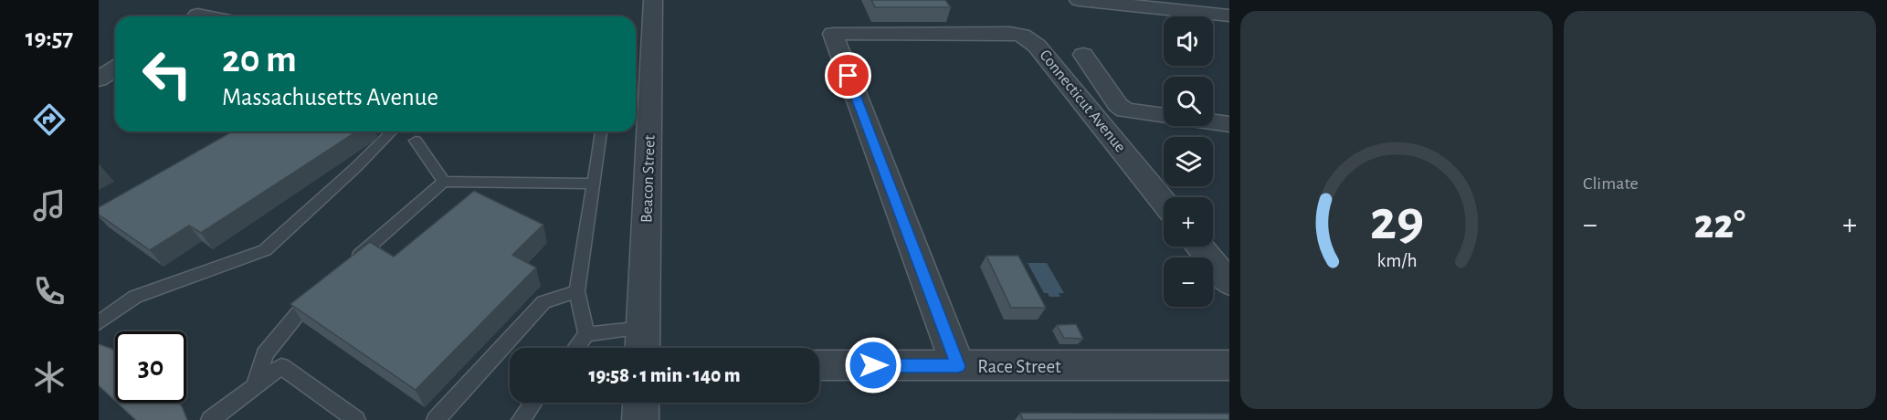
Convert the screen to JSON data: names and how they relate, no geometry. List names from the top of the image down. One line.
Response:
{"streets":{"street":["Connecticut Avenue","Beacon Street","Race Street"]},"crossings":[["Connecticut Avenue","Race Street"]],"page":{"tabs":"19:57","tile":"Climate","map_buttons":["+","−"],"turn":["20 m","Massachusetts Avenue"],"heat":["−","22°","+"],"limit":"30","trip":"19:58 · 1 min · 140 m","gauge":["29","km/h"]}}
